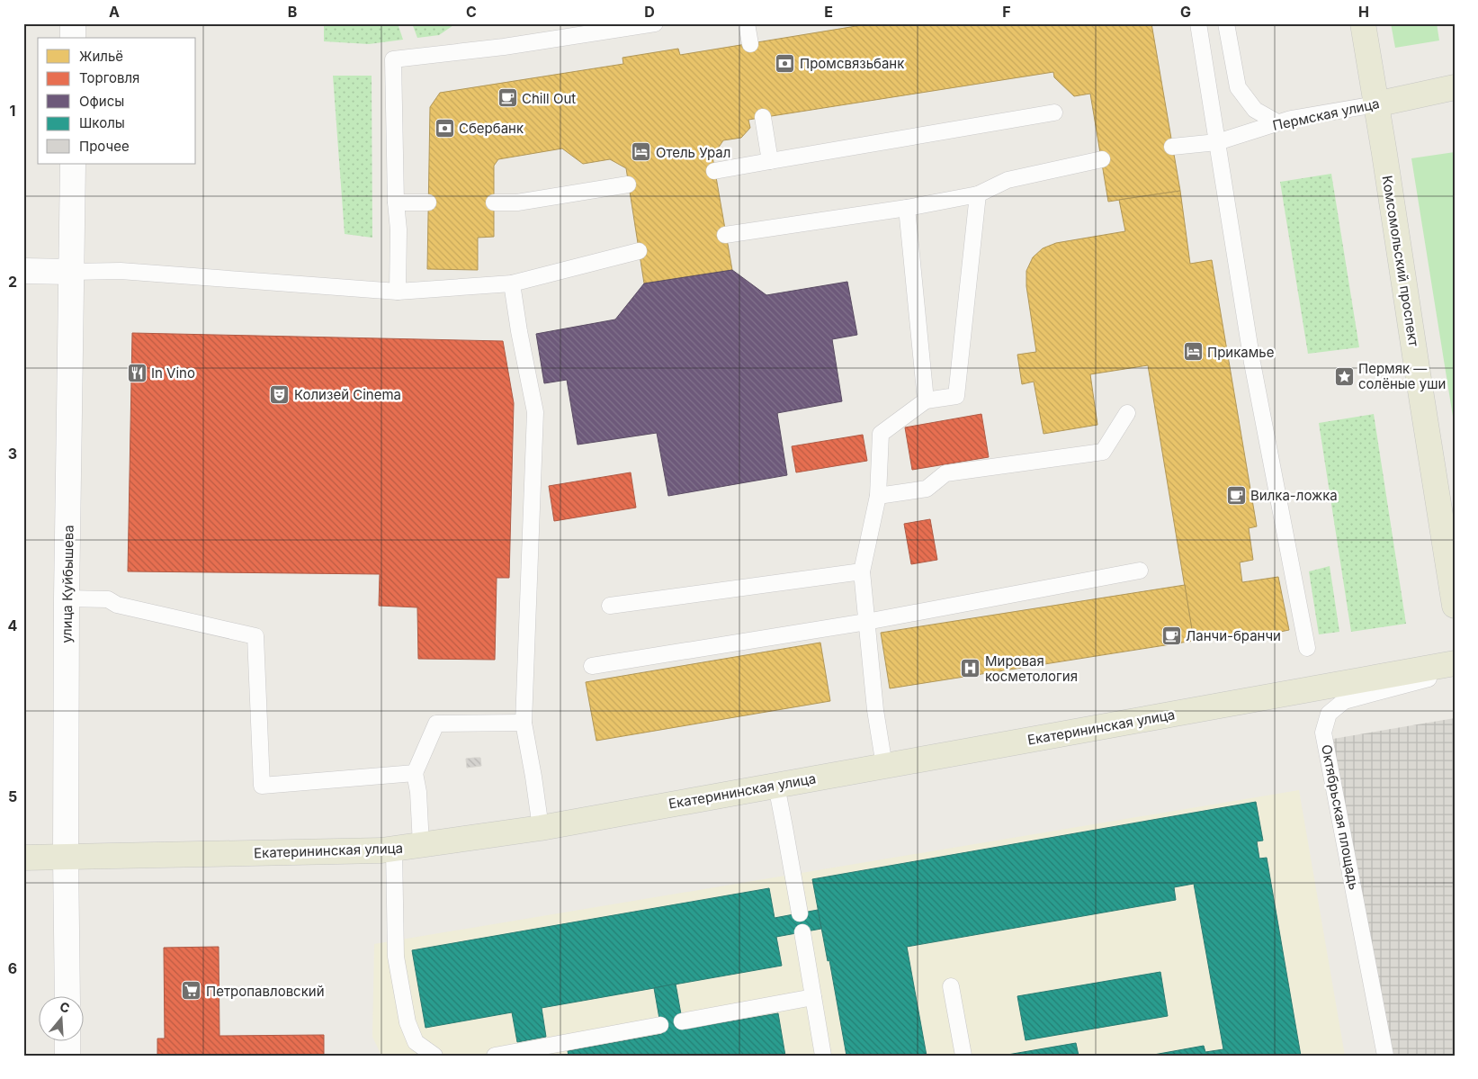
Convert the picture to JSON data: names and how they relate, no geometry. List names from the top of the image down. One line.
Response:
{"streets":{"main road":["Пермская улица","Комсомольский проспект","улица Куйбышева","Екатерининская улица"],"lane":["Октябрьская площадь"]},"crossings":[["Пермская улица","Комсомольский проспект"],["улица Куйбышева","Екатерининская улица"]],"places":{"bank":["Промсвязьбанк","Сбербанк"],"cafe":["Chill Out","Вилка-ложка","Ланчи-бранчи"],"hotel":["Отель Урал","Прикамье"],"restaurant":["In Vino"],"place":["Пермяк — солёные уши"],"theatre":["Колизей Cinema"],"hospital":["Мировая косметология"],"supermarket":["Петропавловский"]},"legend":["Жильё","Торговля","Офисы","Школы","Прочее"],"north":"top","grid":{"columns":["A","B","C","D","E","F","G","H"],"rows":["1","2","3","4","5","6"]}}
